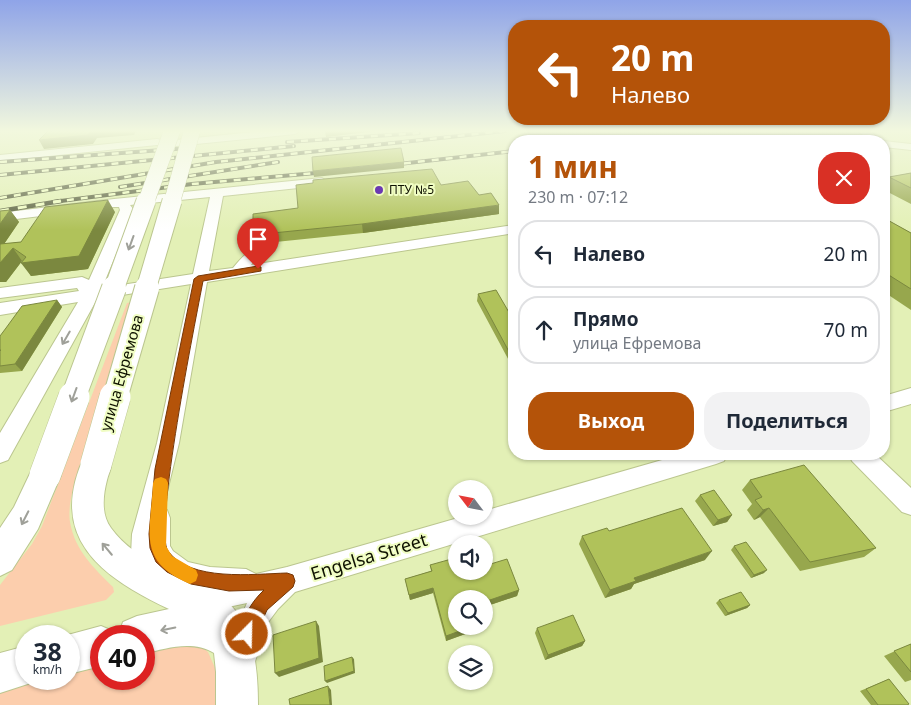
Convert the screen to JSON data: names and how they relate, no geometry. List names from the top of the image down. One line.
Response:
{"streets":{"main road":["улица Ефремова"],"street":["Engelsa Street"]},"crossings":[["улица Ефремова","Engelsa Street"]],"places":["ПТУ №5"],"north":"top left","page":{"turn":["20 m","Налево"],"heading":["1 мин","230 m · 07:12"],"list":[{"name":"Налево","value":"20 m"},{"name":"Прямо","note":"улица Ефремова","value":"70 m"}],"buttons":["Выход","Поделиться"],"speed":"38 km/h","limit":"40"}}
